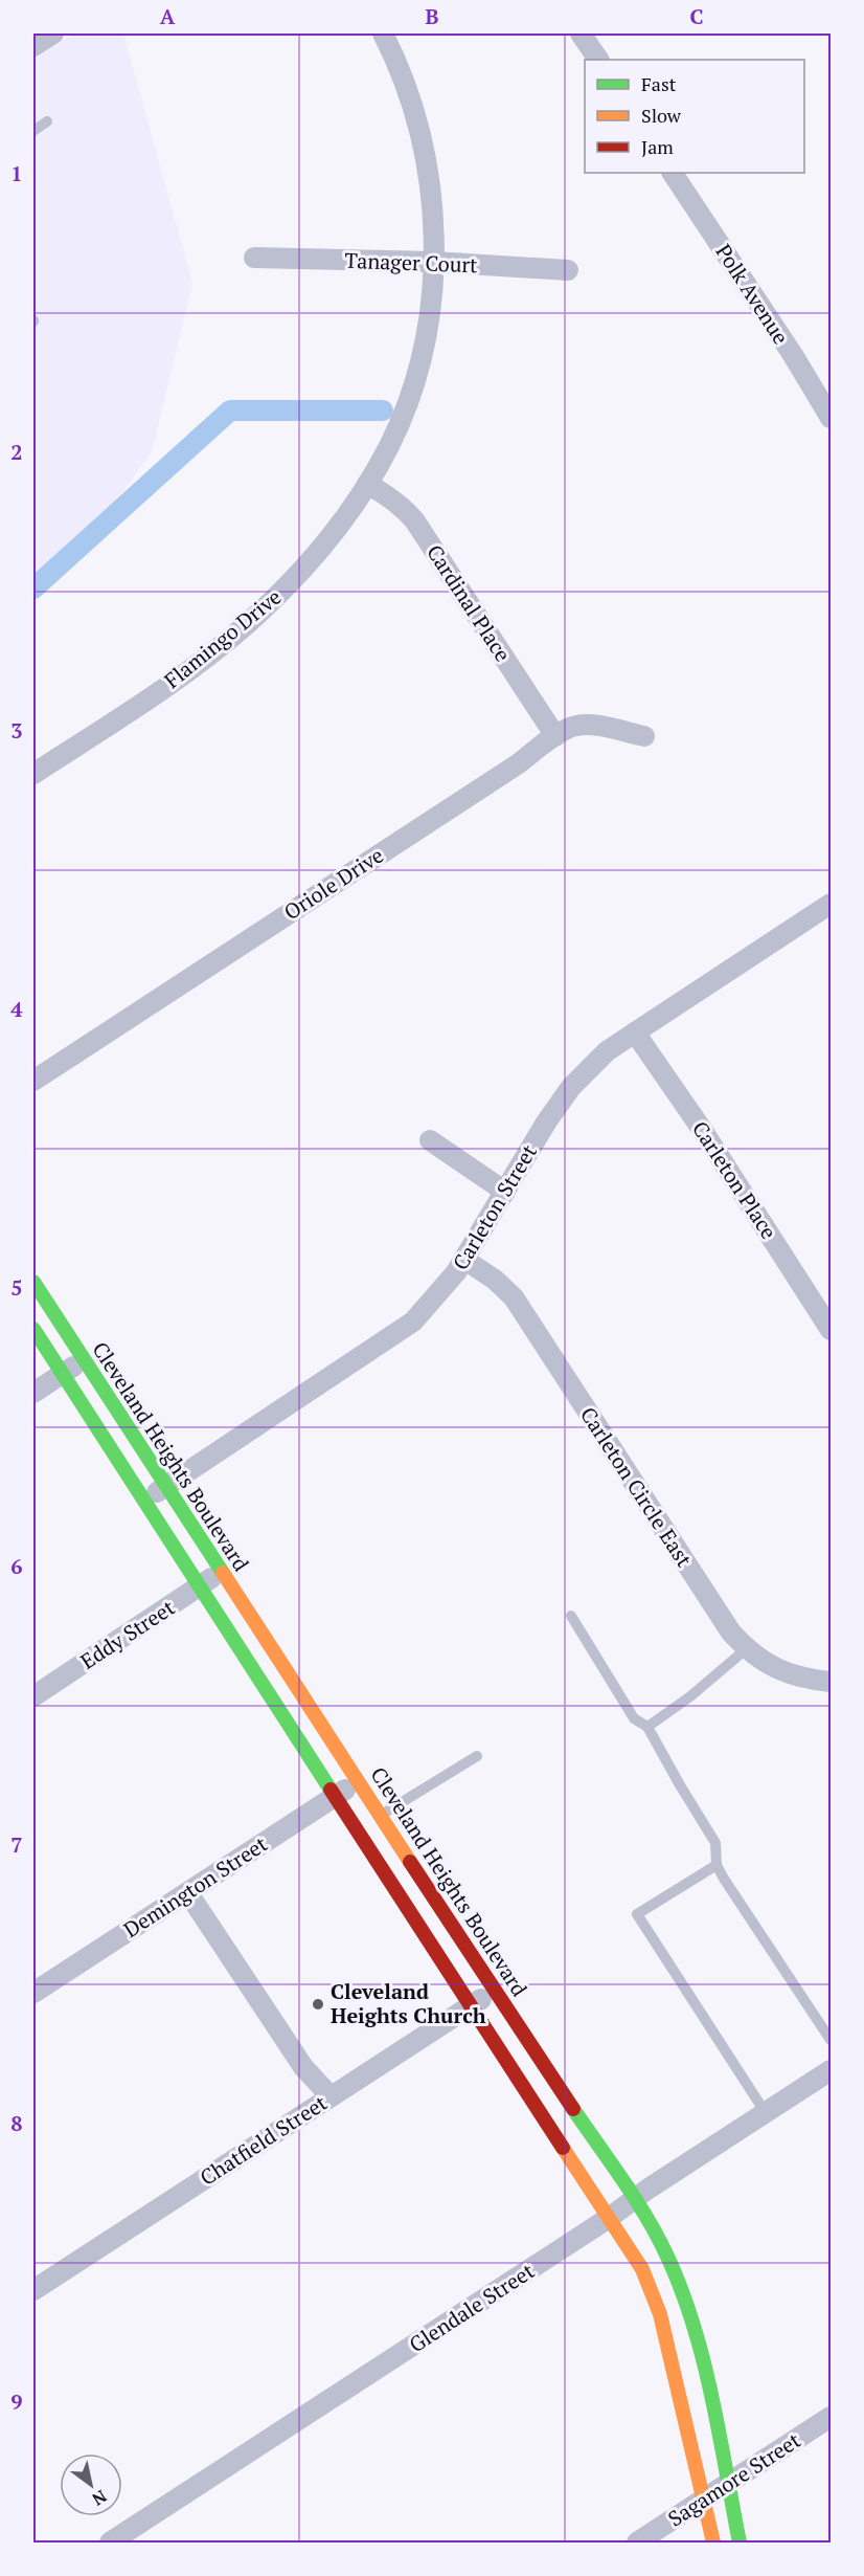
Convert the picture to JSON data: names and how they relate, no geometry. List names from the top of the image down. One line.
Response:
{"streets":{"street":["Tanager Court","Polk Avenue","Cardinal Place","Flamingo Drive","Oriole Drive","Carleton Place","Carleton Street","Cleveland Heights Boulevard","Carleton Circle East","Eddy Street","Demington Street","Chatfield Street","Glendale Street","Sagamore Street"]},"crossings":[["Tanager Court","Flamingo Drive"],["Cardinal Place","Flamingo Drive"],["Cardinal Place","Oriole Drive"],["Carleton Place","Carleton Street"],["Carleton Street","Cleveland Heights Boulevard"],["Carleton Street","Carleton Circle East"],["Cleveland Heights Boulevard","Eddy Street"],["Cleveland Heights Boulevard","Demington Street"],["Cleveland Heights Boulevard","Chatfield Street"],["Cleveland Heights Boulevard","Glendale Street"],["Cleveland Heights Boulevard","Sagamore Street"]],"places":["Cleveland Heights Church"],"legend":["Fast","Slow","Jam"],"north":"bottom right","grid":{"columns":["A","B","C"],"rows":["1","2","3","4","5","6","7","8","9"]}}
